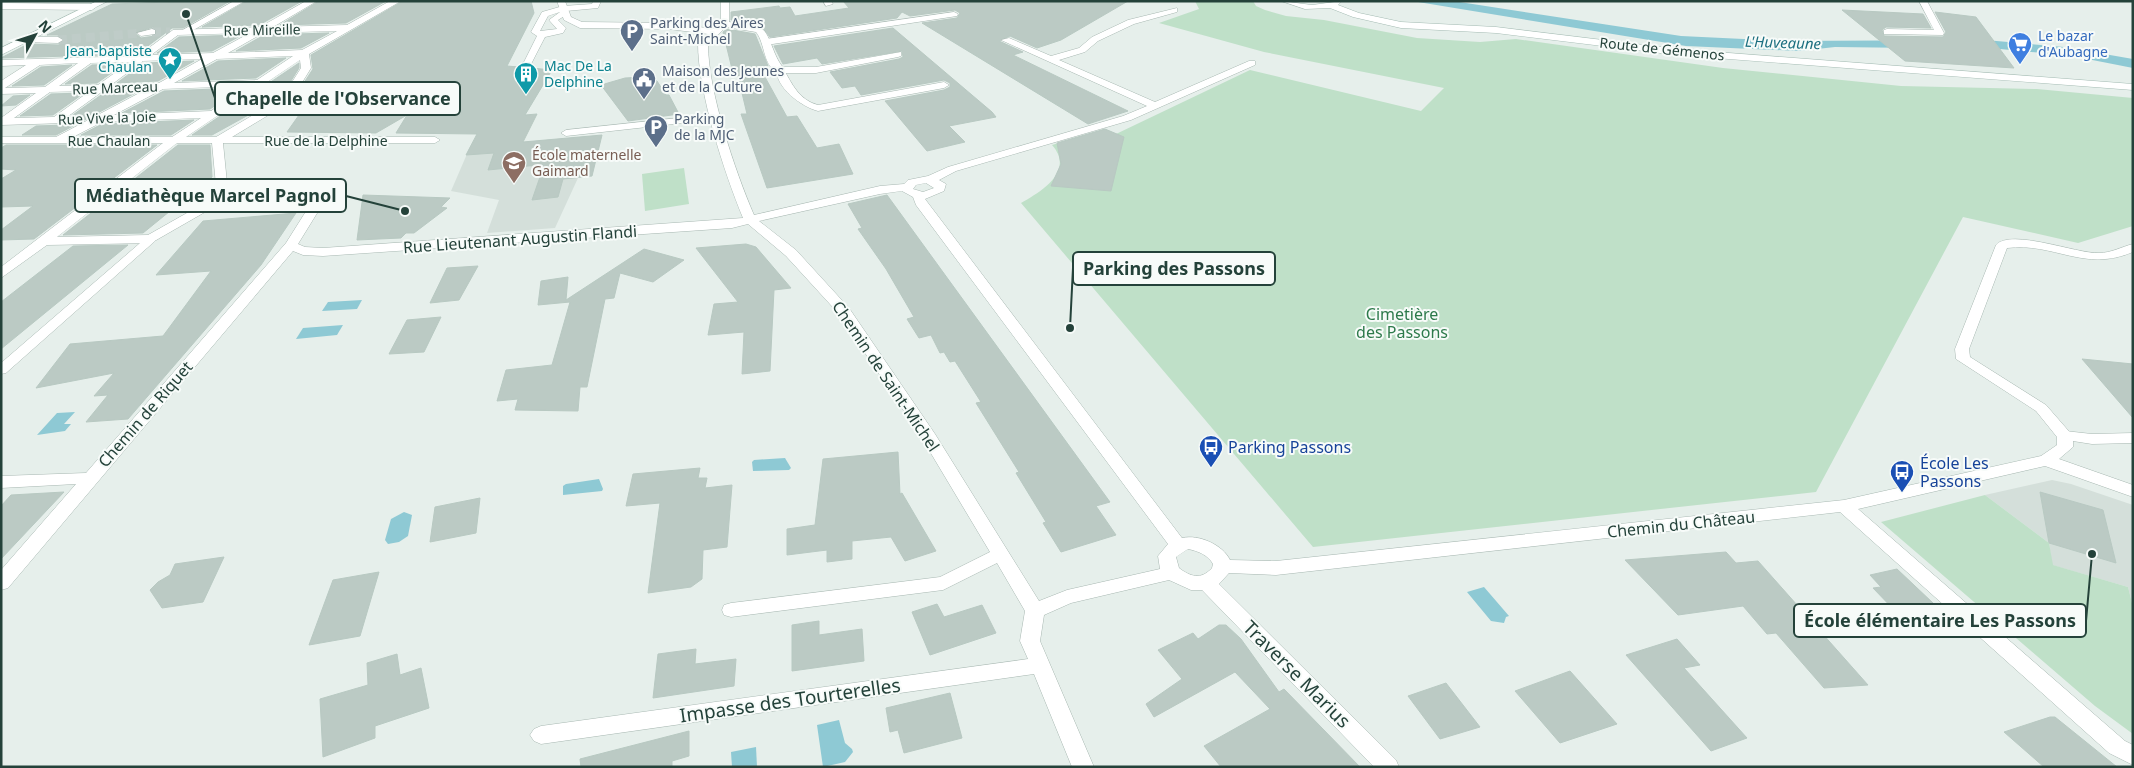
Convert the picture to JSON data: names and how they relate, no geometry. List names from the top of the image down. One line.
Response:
{"streets":{"street":["Rue Mireille","Route de Gémenos","Rue Marceau","Rue Vive la Joie","Rue Chaulan","Rue de la Delphine","Rue Lieutenant Augustin Flandi","Chemin de Saint-Michel","Chemin de Riquet","Chemin du Château","Traverse Marius","Impasse des Tourterelles"]},"crossings":[["Rue Chaulan","Rue de la Delphine"],["Rue Lieutenant Augustin Flandi","Chemin de Saint-Michel"],["Rue Lieutenant Augustin Flandi","Chemin de Riquet"],["Chemin du Château","Traverse Marius"]],"water":["L'Huveaune"],"parks":["Cimetière des Passons"],"places":{"other":["Chapelle de l'Observance","Médiathèque Marcel Pagnol","Parking des Passons","École élémentaire Les Passons"],"parking":["Parking des Aires Saint-Michel","Parking de la MJC"],"supermarket":["Le bazar d'Aubagne"],"place":["Jean-baptiste Chaulan"],"building":["Mac De La Delphine"],"public building":["Maison des Jeunes et de la Culture"],"school or university":["École maternelle Gaimard"],"bus stop":["Parking Passons","École Les Passons"]},"north":"top right"}
